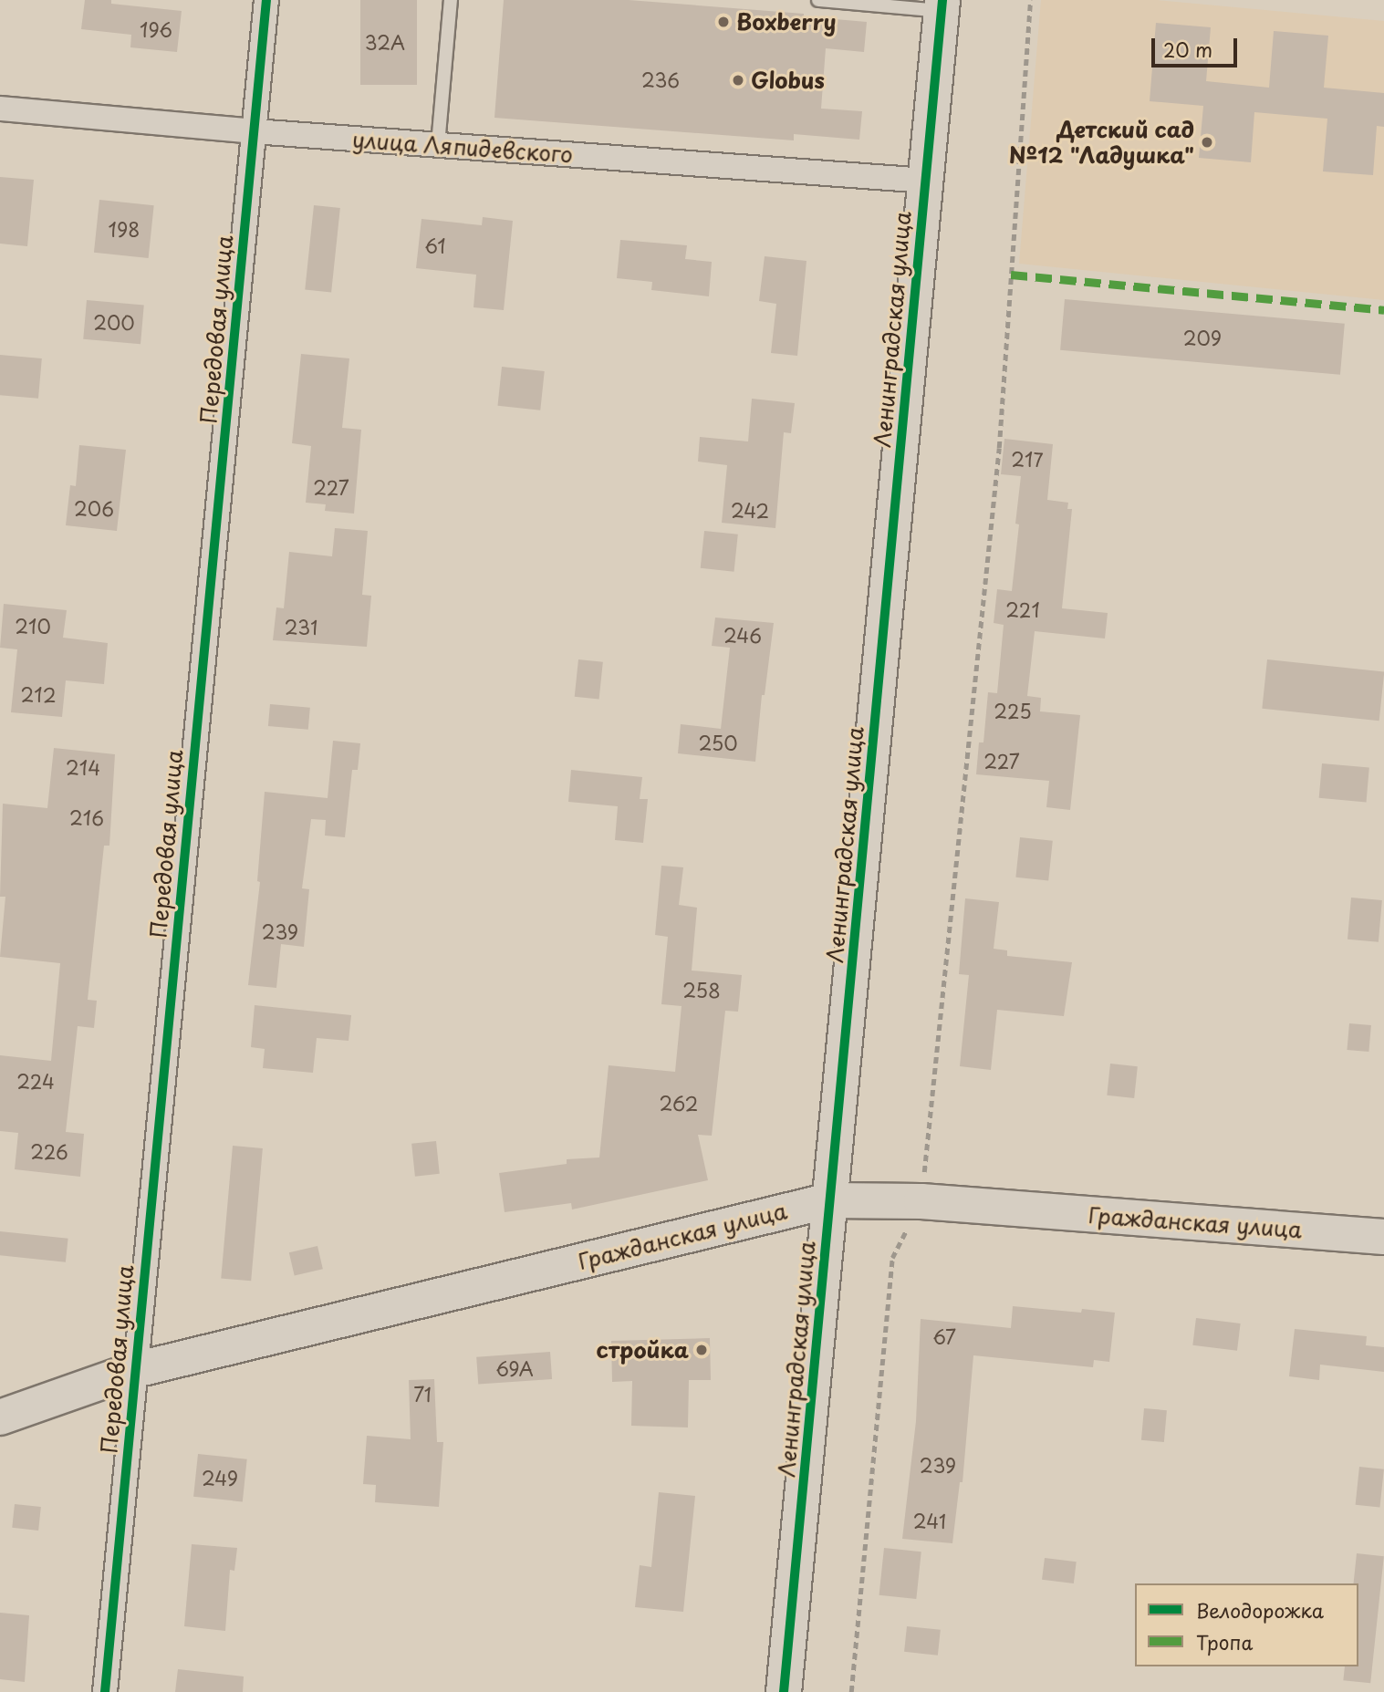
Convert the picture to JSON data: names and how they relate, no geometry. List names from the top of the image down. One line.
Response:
{"streets":{"street":["улица Ляпидевского","Передовая улица","Ленинградская улица","Гражданская улица"]},"crossings":[["улица Ляпидевского","Передовая улица"],["улица Ляпидевского","Ленинградская улица"],["Передовая улица","Гражданская улица"],["Ленинградская улица","Гражданская улица"]],"places":["Boxberry","Globus","Детский сад №12 \"Ладушка\"","стройка"],"house_numbers":["196","32А","236","198","61","200","209","217","227","206","242","221","210","231","246","212","225","250","227","214","216","239","258","224","262","226","67","69А","71","239","249","241"],"legend":["Велодорожка","Тропа"],"scale_bar":"20 m"}
